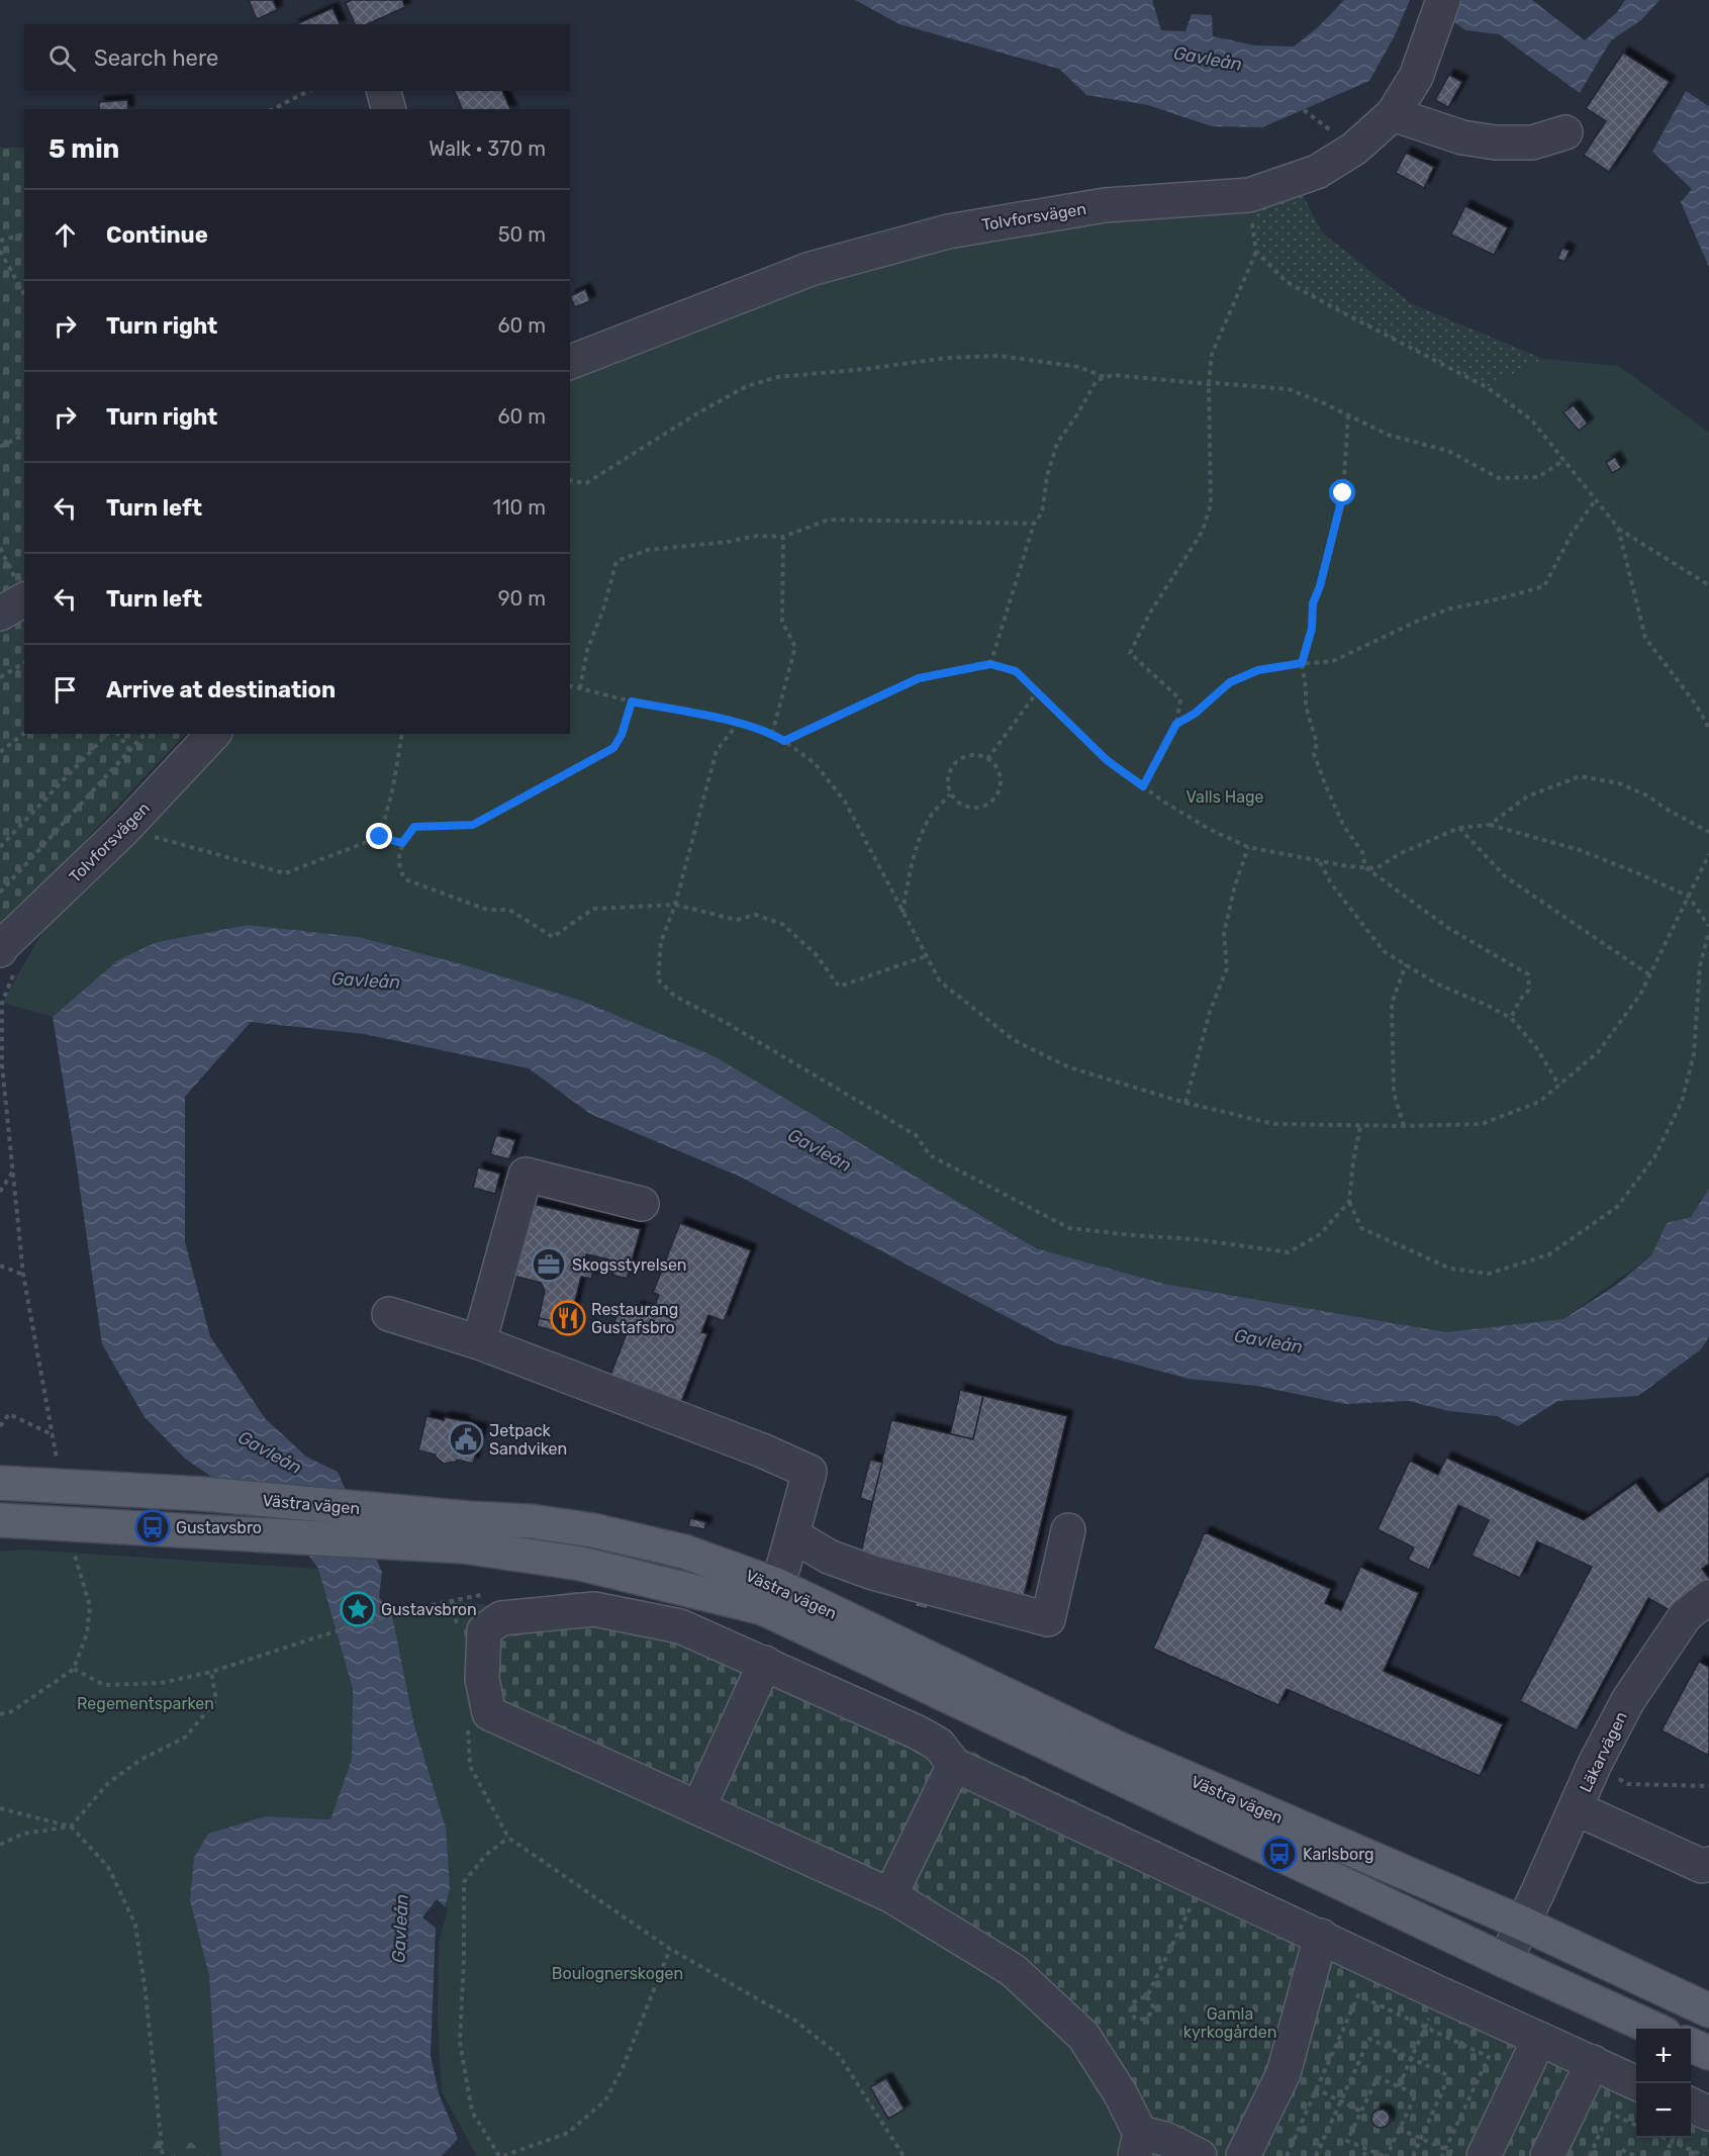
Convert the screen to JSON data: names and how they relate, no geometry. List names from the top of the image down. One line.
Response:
{"streets":{"main road":["Västra vägen"],"street":["Tolvforsvägen","Läkarvägen"]},"crossings":[["Västra vägen","Läkarvägen"]],"water":["Gavleån"],"parks":["Valls Hage","Regementsparken","Boulognerskogen","Gamla kyrkogården"],"places":{"office":["Skogsstyrelsen"],"restaurant":["Restaurang Gustafsbro"],"public building":["Jetpack Sandviken"],"bus stop":["Gustavsbro","Karlsborg"],"place":["Gustavsbron"]},"page":{"search":"Search here","heading":["5 min","Walk · 370 m"],"list":[["Continue","50 m"],["Turn right","60 m"],["Turn right","60 m"],["Turn left","110 m"],["Turn left","90 m"],"Arrive at destination"],"map_buttons":["+","−"]}}
